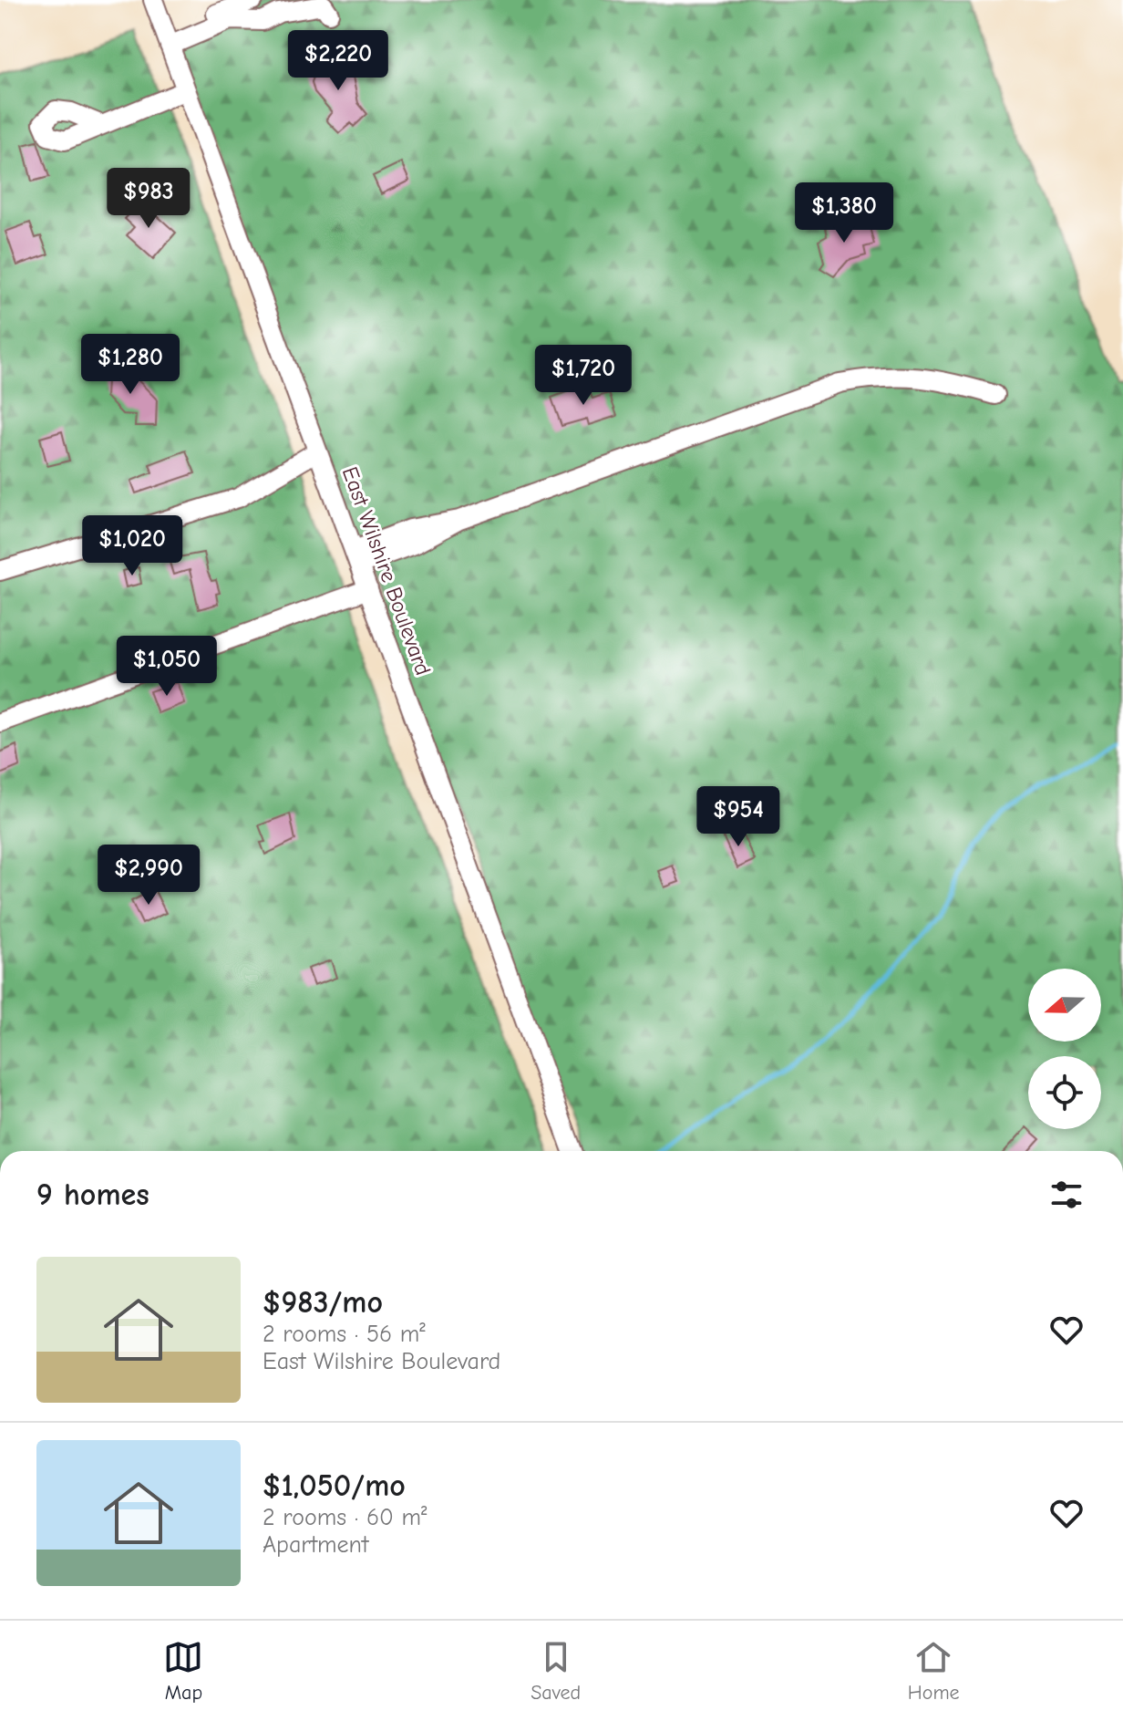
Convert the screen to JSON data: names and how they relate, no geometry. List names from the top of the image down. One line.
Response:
{"streets":{"street":["East Wilshire Boulevard"]},"north":"left","page":{"price":["$2,220","$983","$1,380","$1,280","$1,720","$1,020","$1,050","$954","$2,990"],"heading":"9 homes","list":[{"name":"$983/mo","note":"2 rooms · 56 m² · East Wilshire Boulevard"},{"name":"$1,050/mo","note":"2 rooms · 60 m² · Apartment"}],"tabs":["Map","Saved","Home"]}}
